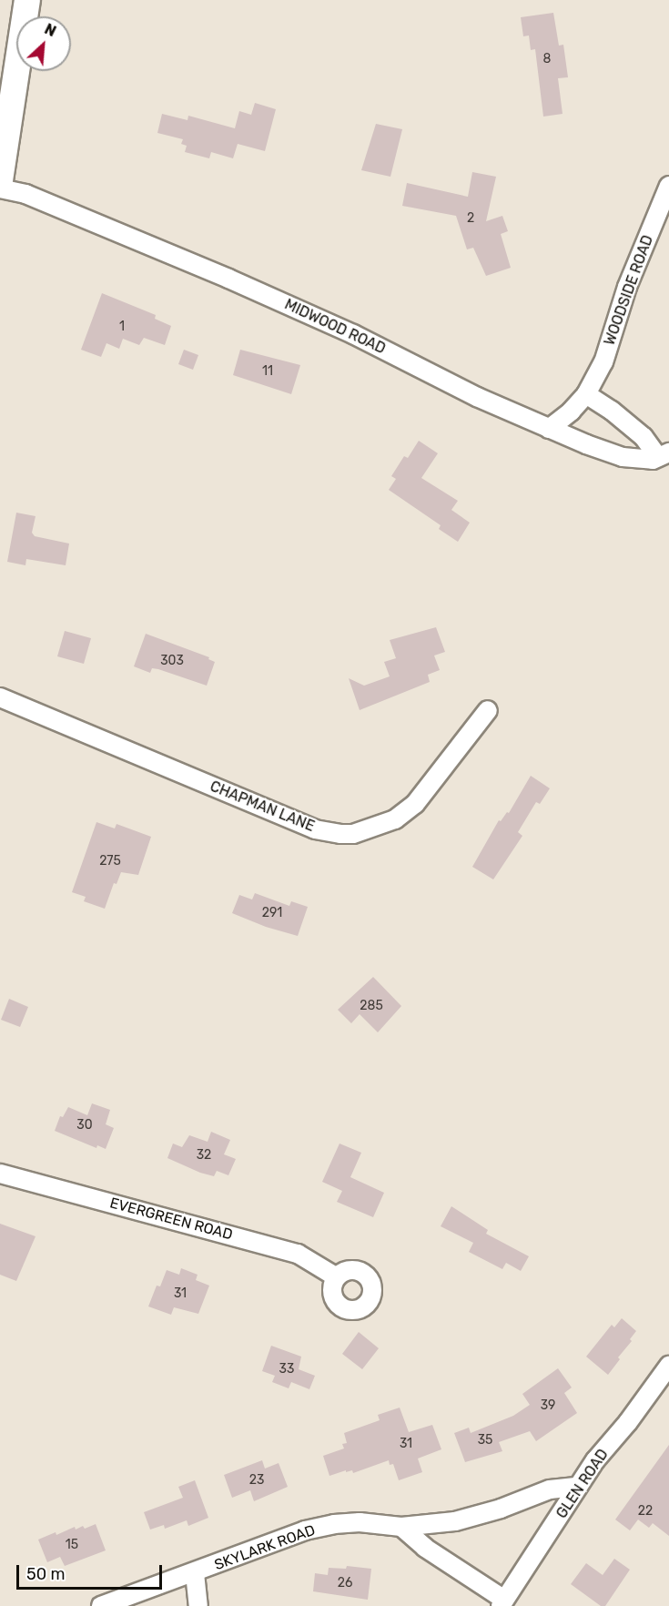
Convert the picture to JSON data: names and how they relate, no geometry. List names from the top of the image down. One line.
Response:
{"streets":{"street":["WOODSIDE ROAD","MIDWOOD ROAD","CHAPMAN LANE","EVERGREEN ROAD","GLEN ROAD","SKYLARK ROAD"]},"crossings":[["WOODSIDE ROAD","MIDWOOD ROAD"],["GLEN ROAD","SKYLARK ROAD"]],"house_numbers":["8","2","1","11","303","275","291","285","30","32","31","33","39","35","31","23","22","15","26"],"scale_bar":"50 m","north":"top right"}
